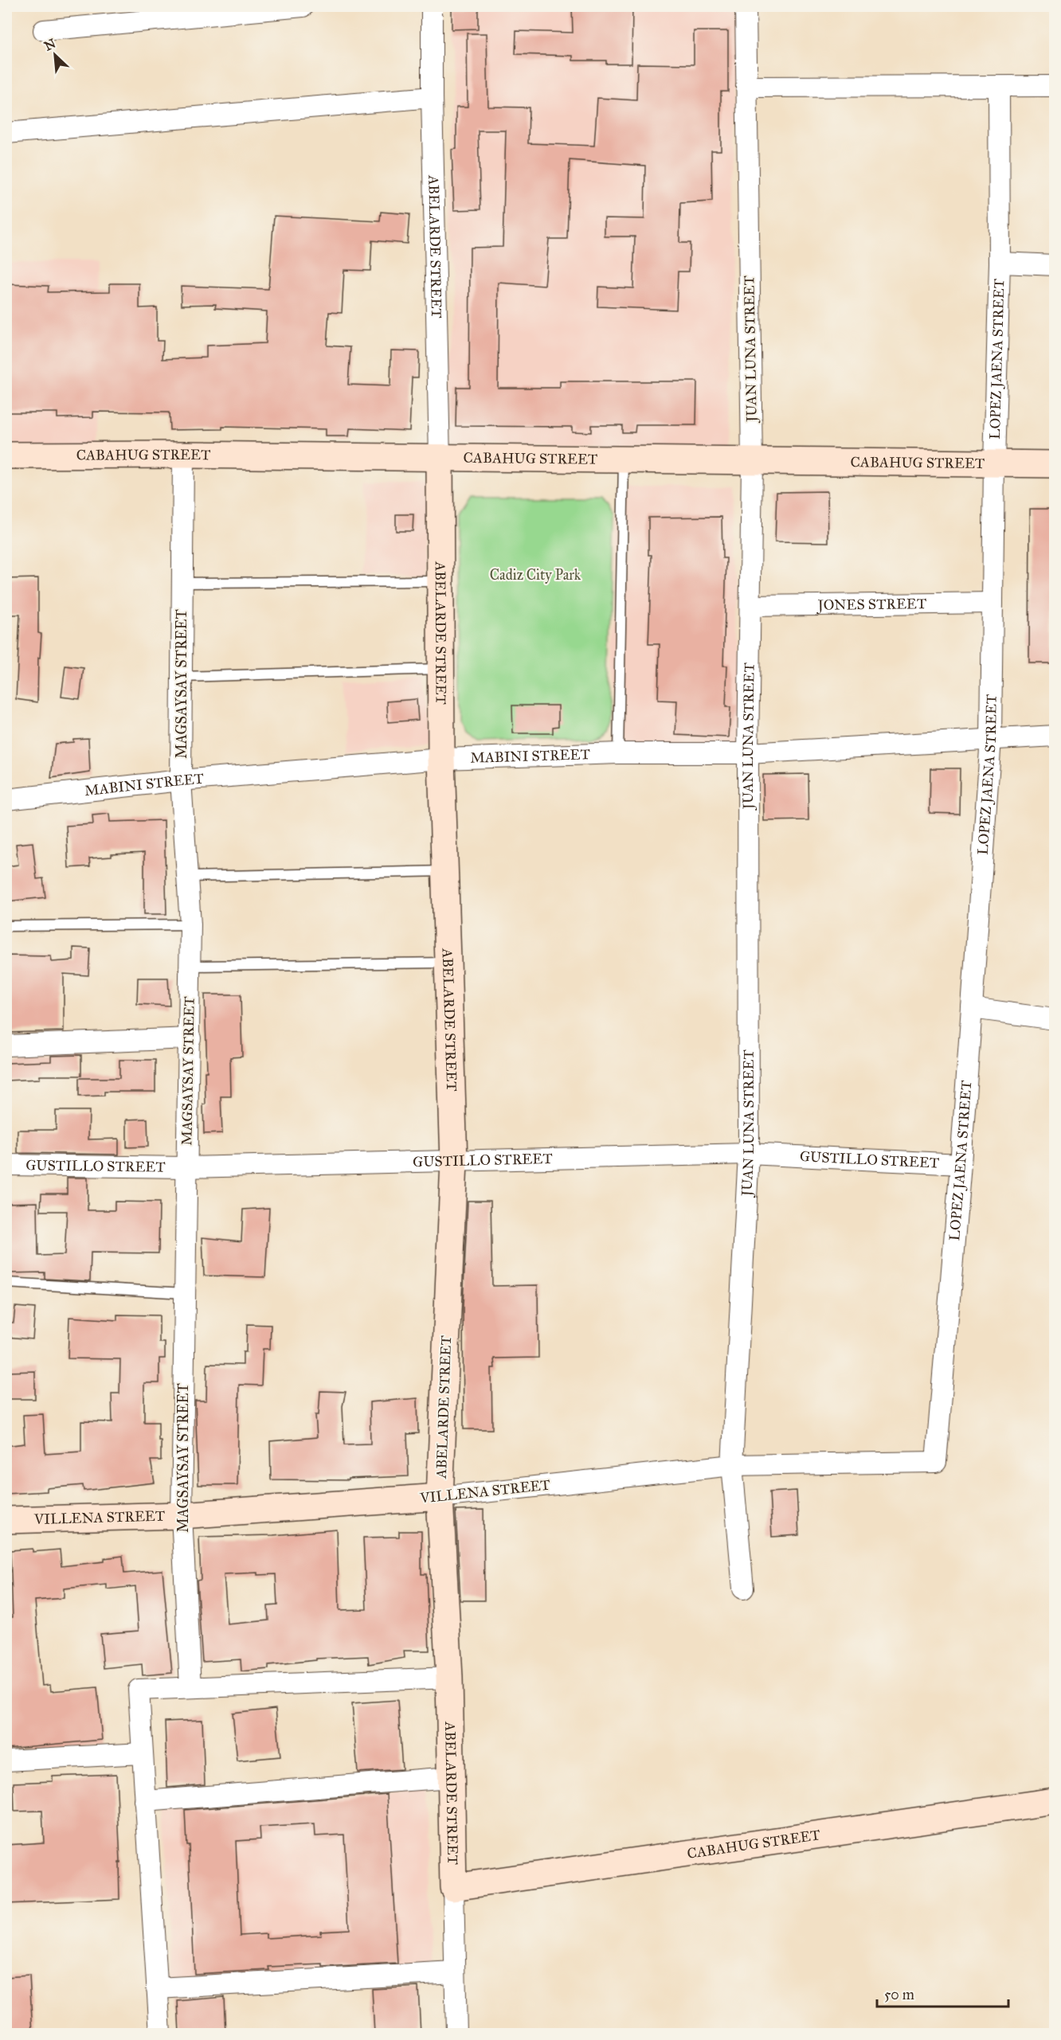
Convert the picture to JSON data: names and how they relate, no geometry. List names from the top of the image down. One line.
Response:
{"streets":{"street":["ABELARDE STREET","JUAN LUNA STREET","LOPEZ JAENA STREET","CABAHUG STREET","JONES STREET","MAGSAYSAY STREET","MABINI STREET","GUSTILLO STREET","VILLENA STREET"]},"crossings":[["ABELARDE STREET","CABAHUG STREET"],["ABELARDE STREET","MABINI STREET"],["ABELARDE STREET","GUSTILLO STREET"],["ABELARDE STREET","VILLENA STREET"],["JUAN LUNA STREET","CABAHUG STREET"],["JUAN LUNA STREET","JONES STREET"],["JUAN LUNA STREET","MABINI STREET"],["JUAN LUNA STREET","GUSTILLO STREET"],["JUAN LUNA STREET","VILLENA STREET"],["LOPEZ JAENA STREET","CABAHUG STREET"],["LOPEZ JAENA STREET","JONES STREET"],["LOPEZ JAENA STREET","MABINI STREET"],["LOPEZ JAENA STREET","GUSTILLO STREET"],["LOPEZ JAENA STREET","VILLENA STREET"],["CABAHUG STREET","MAGSAYSAY STREET"],["MAGSAYSAY STREET","MABINI STREET"],["MAGSAYSAY STREET","GUSTILLO STREET"],["MAGSAYSAY STREET","VILLENA STREET"]],"parks":["Cadiz City Park"],"scale_bar":"50 m","north":"top left"}
